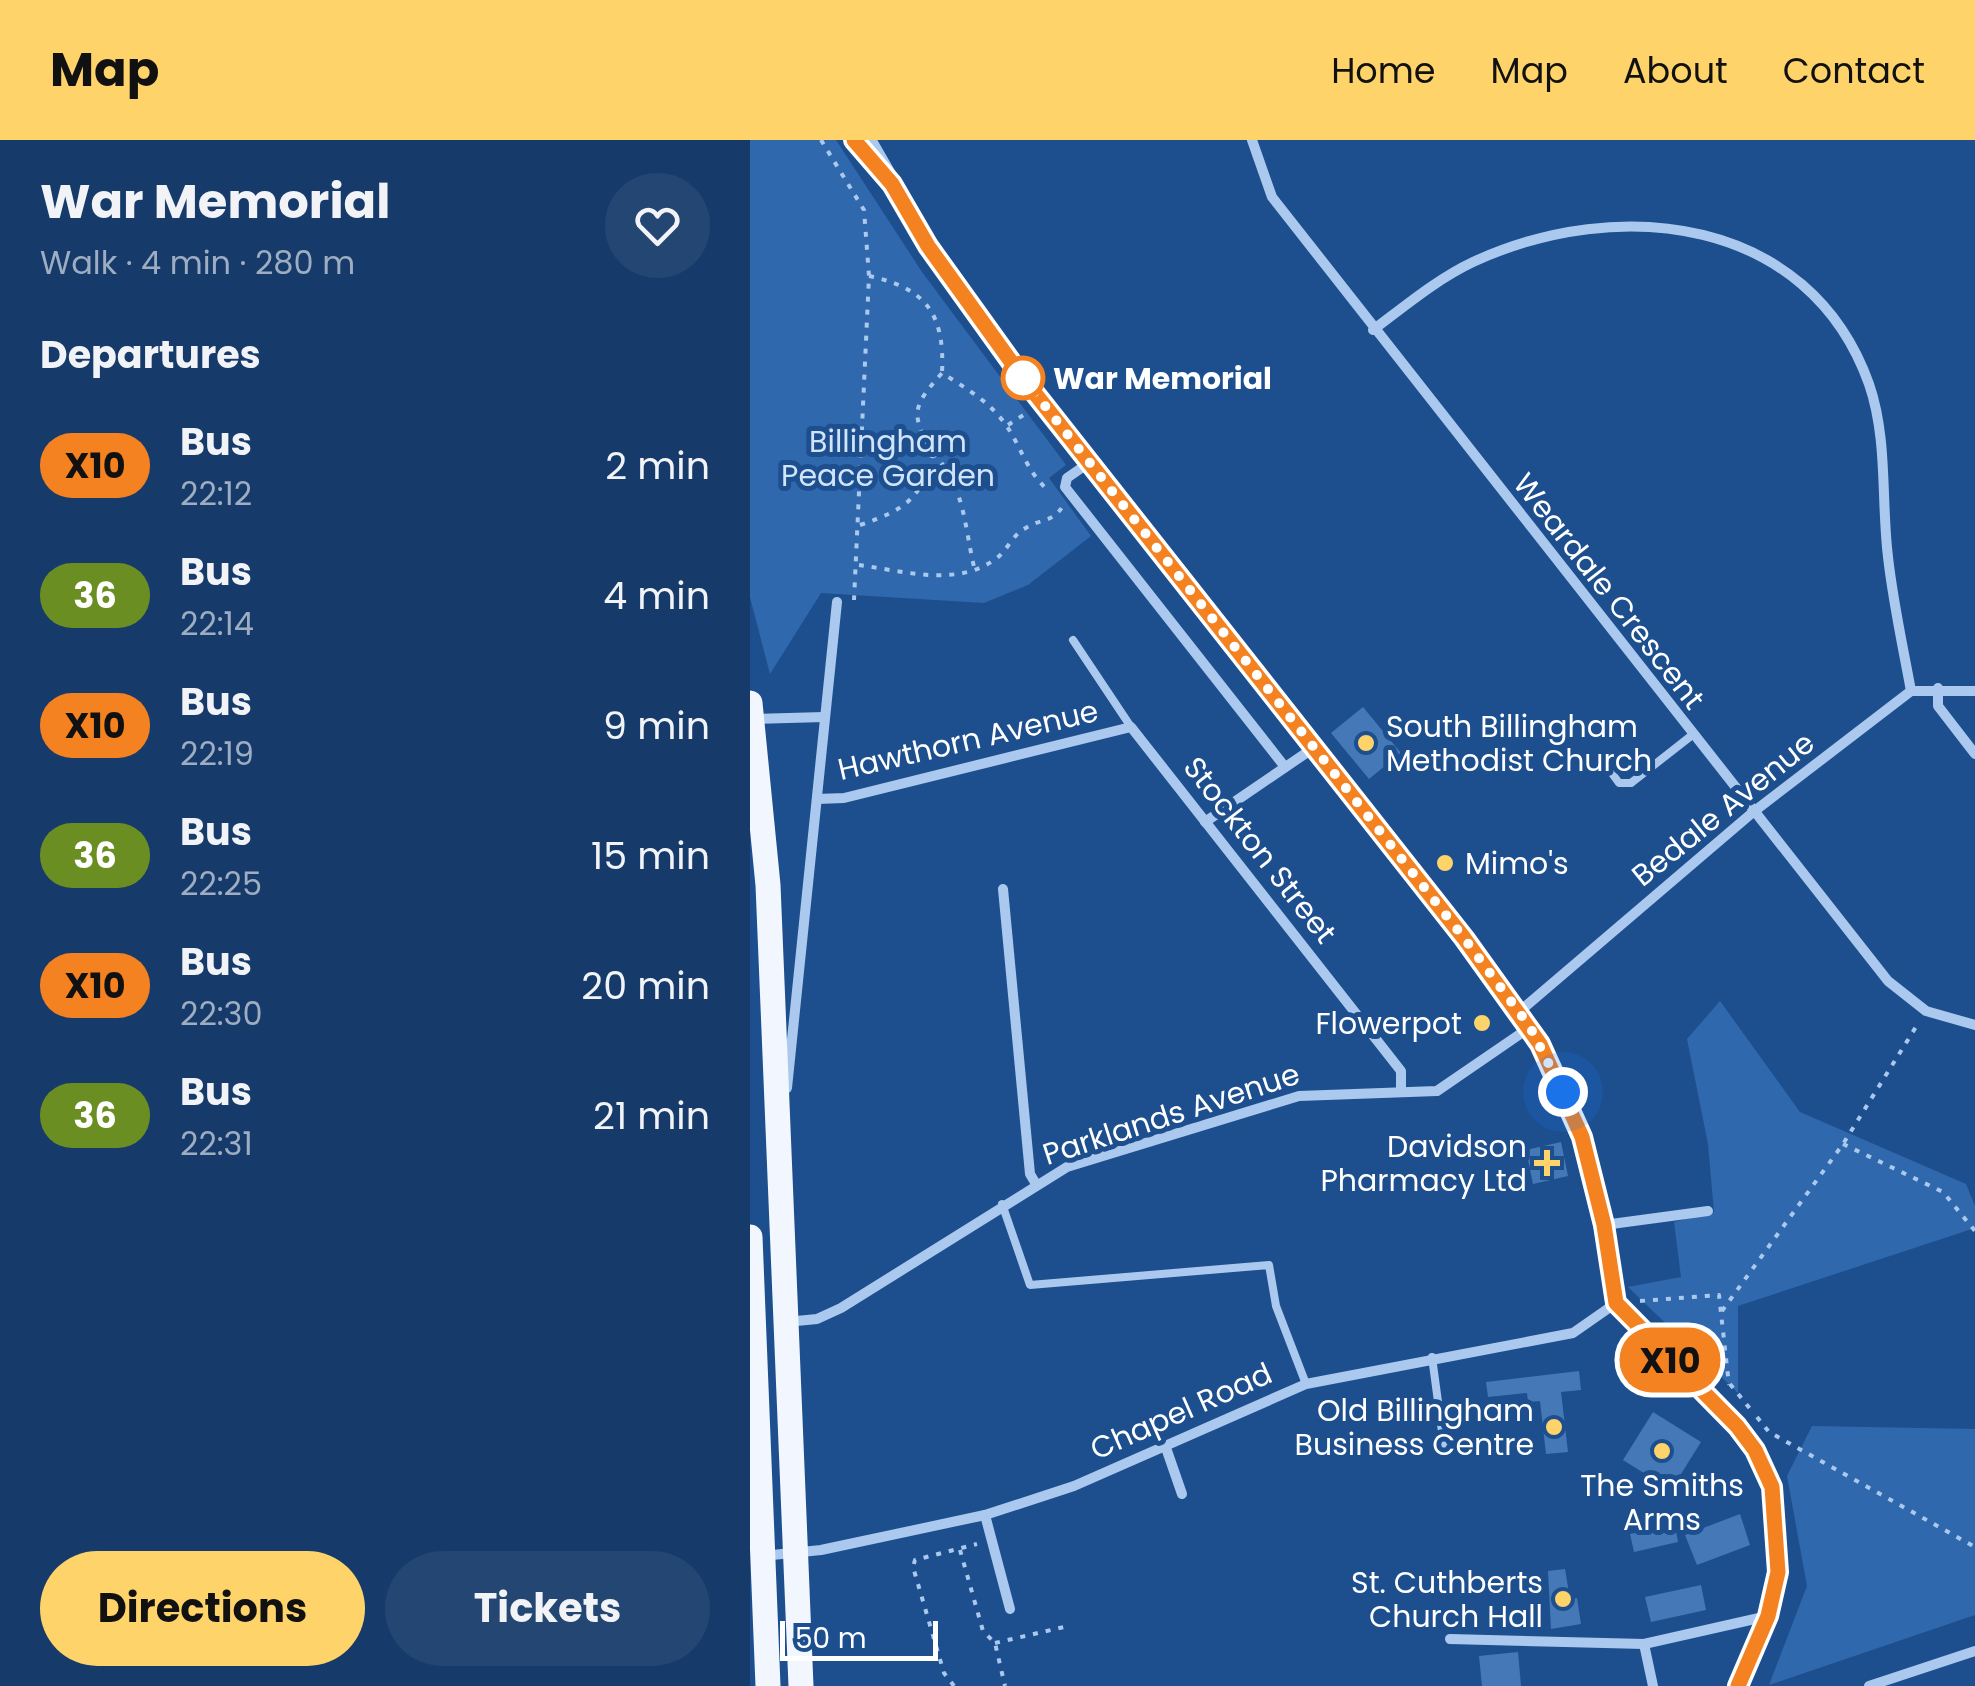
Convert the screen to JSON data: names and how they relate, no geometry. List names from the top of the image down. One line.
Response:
{"streets":{"street":["Weardale Crescent","Hawthorn Avenue","Bedale Avenue","Stockton Street","Parklands Avenue","Chapel Road"]},"crossings":[["Weardale Crescent","Bedale Avenue"],["Hawthorn Avenue","Stockton Street"],["Bedale Avenue","Parklands Avenue"],["Stockton Street","Parklands Avenue"]],"parks":["Billingham Peace Garden"],"places":{"other":["War Memorial","South Billingham Methodist Church","Mimo's","Flowerpot","Old Billingham Business Centre","The Smiths Arms","St. Cuthberts Church Hall"],"health":["Davidson Pharmacy Ltd"]},"lines":["bus line X10"],"scale_bar":"50 m","page":{"header":"Map","nav":["Home","Map","About","Contact"],"heading":[["War Memorial","Walk · 4 min · 280 m"],"Departures"],"on_map":"X10","list":[{"mark":"X10","name":"Bus","note":"22:12","value":"2 min"},{"mark":"36","name":"Bus","note":"22:14","value":"4 min"},{"mark":"X10","name":"Bus","note":"22:19","value":"9 min"},{"mark":"36","name":"Bus","note":"22:25","value":"15 min"},{"mark":"X10","name":"Bus","note":"22:30","value":"20 min"},{"mark":"36","name":"Bus","note":"22:31","value":"21 min"}],"buttons":["Directions","Tickets"],"scale":"50 m"}}
